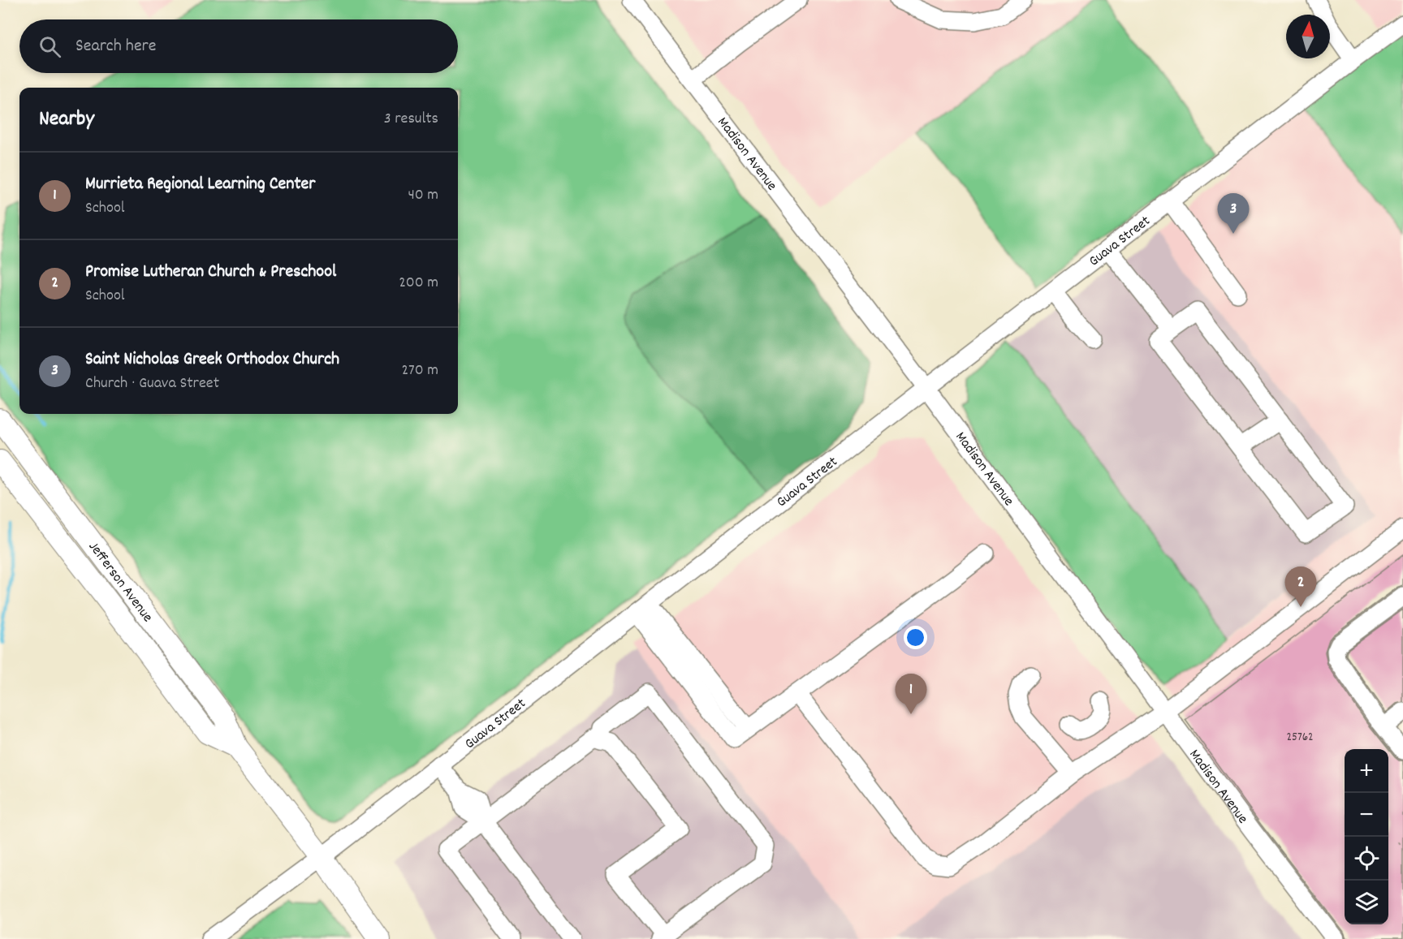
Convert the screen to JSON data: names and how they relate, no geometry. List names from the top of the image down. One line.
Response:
{"streets":{"main road":["Jefferson Avenue"],"street":["Madison Avenue","Guava Street"]},"crossings":[["Madison Avenue","Guava Street"],["Guava Street","Jefferson Avenue"]],"house_numbers":["25762"],"north":"top","page":{"search":"Search here","heading":["Nearby","3 results"],"list":[{"mark":"1","name":"Murrieta Regional Learning Center","note":"School","value":"40 m"},{"mark":"2","name":"Promise Lutheran Church & Preschool","note":"School","value":"200 m"},{"mark":"3","name":"Saint Nicholas Greek Orthodox Church","note":"Church · Guava Street","value":"270 m"}],"pins":["3","2","1"],"map_buttons":["+","−"]}}
